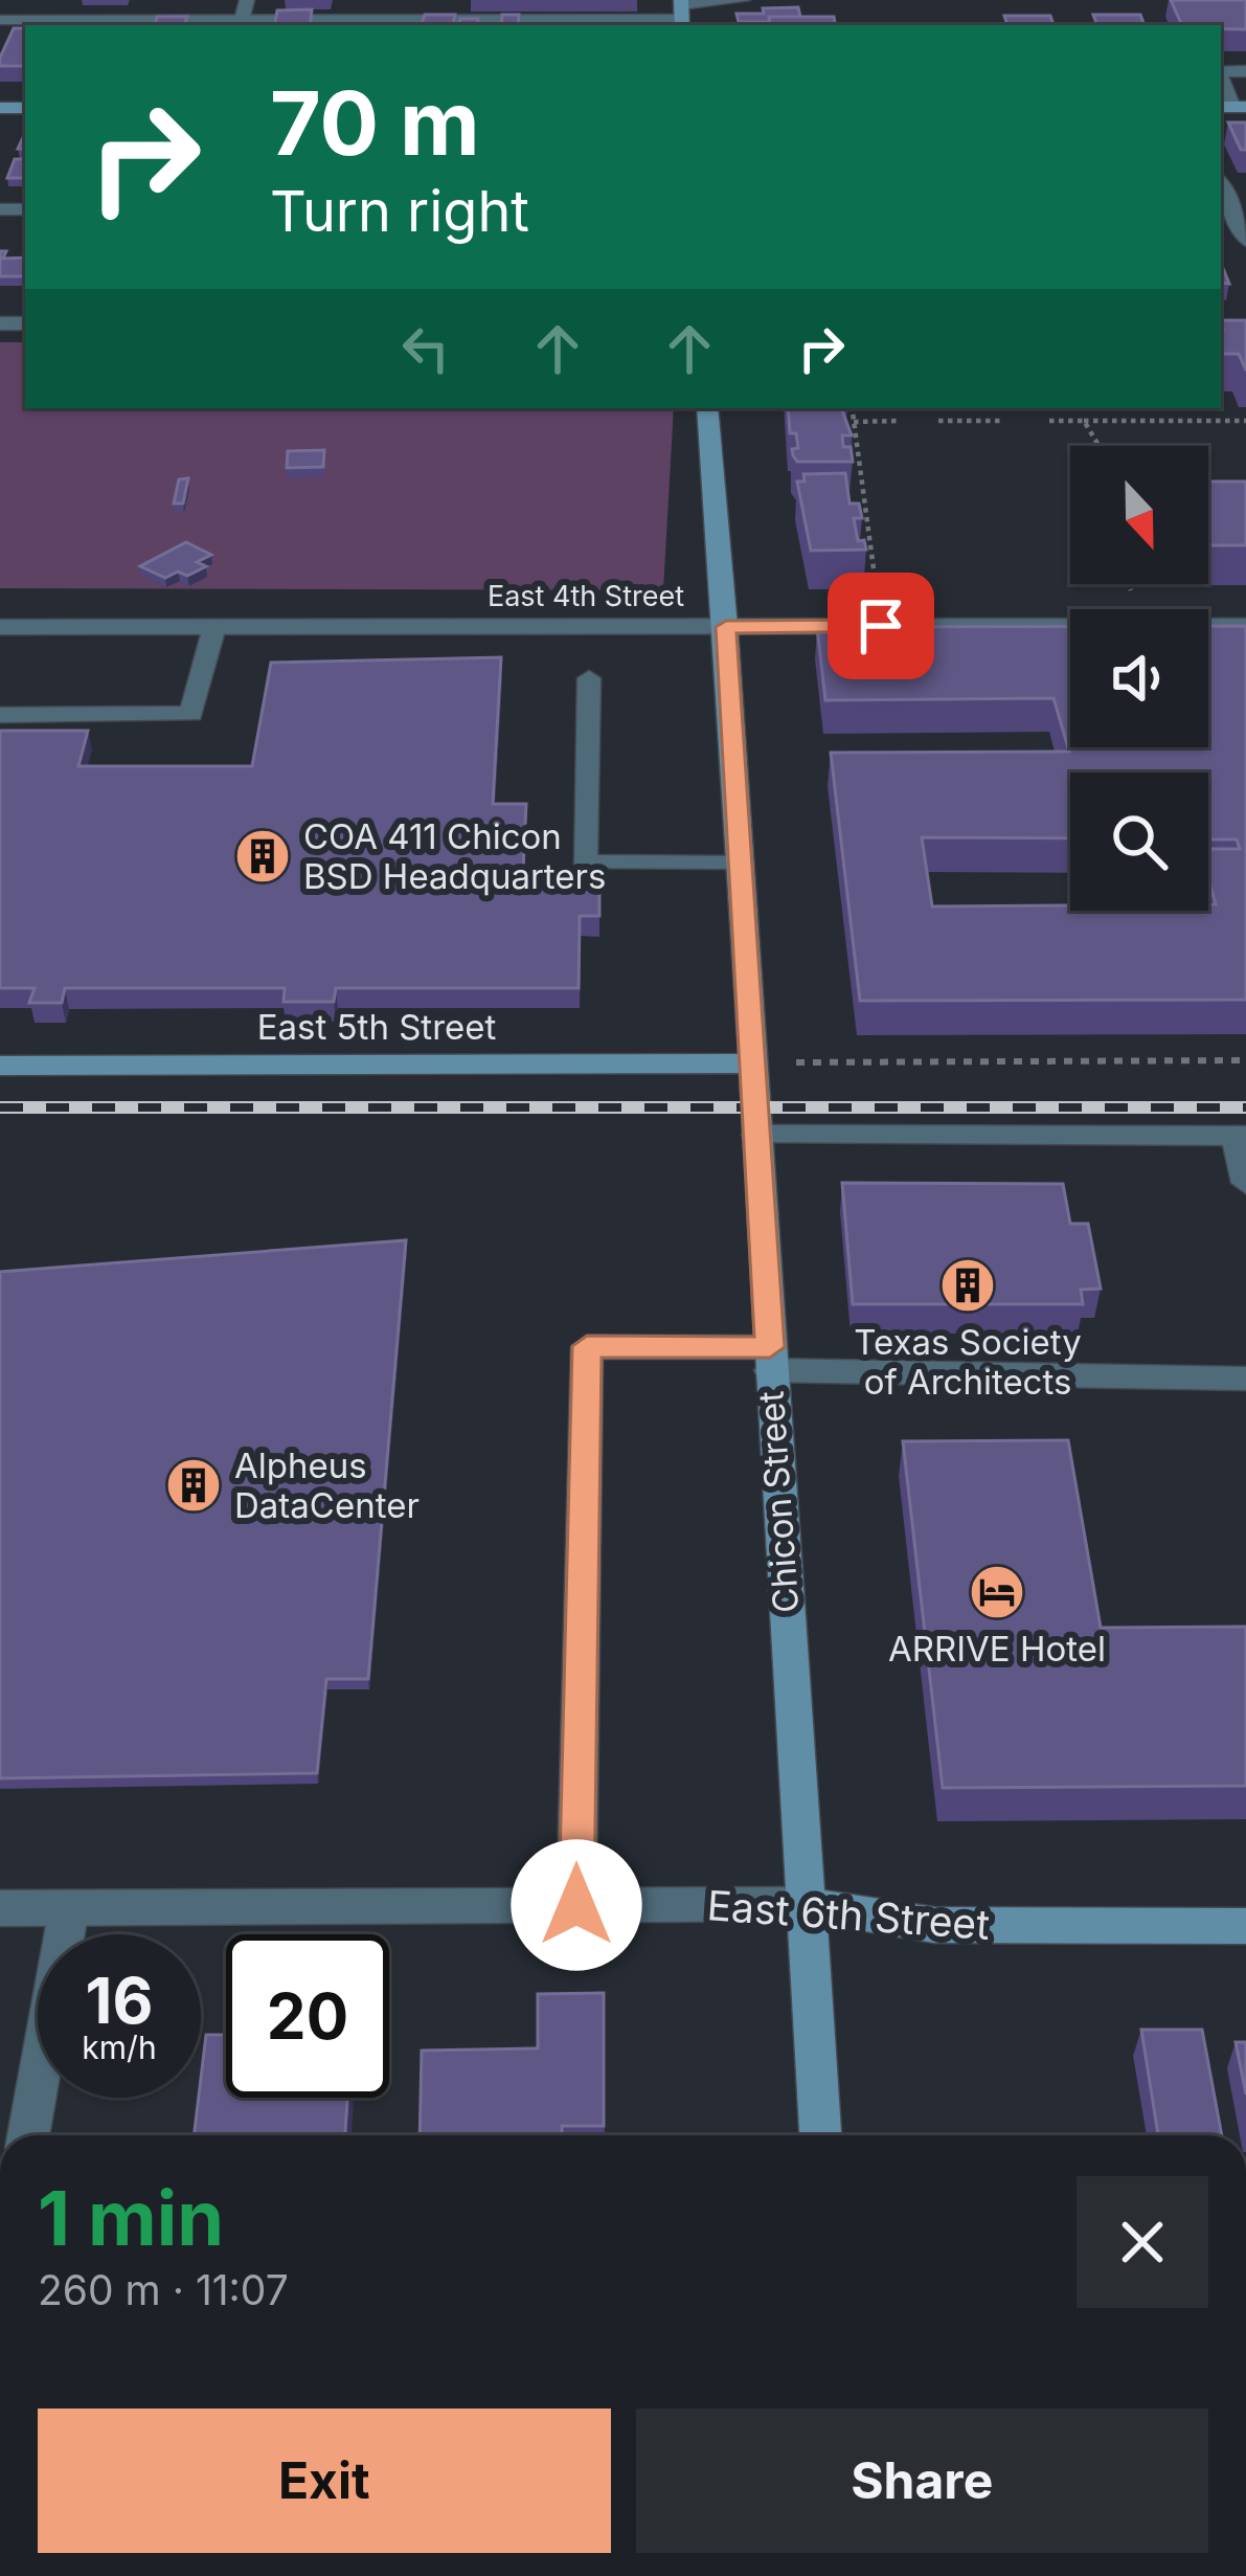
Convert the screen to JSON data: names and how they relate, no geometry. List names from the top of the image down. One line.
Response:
{"streets":{"street":["East 4th Street","East 5th Street","Chicon Street","East 6th Street"]},"crossings":[["East 4th Street","Chicon Street"],["East 5th Street","Chicon Street"],["Chicon Street","East 6th Street"]],"places":{"building":["COA 411 Chicon BSD Headquarters","Texas Society of Architects","Alpheus DataCenter"],"hotel":["ARRIVE Hotel"]},"north":"bottom","page":{"turn":["70 m","Turn right"],"speed":"16 km/h","limit":"20","heading":["1 min","260 m · 11:07"],"buttons":["Exit","Share"]}}
